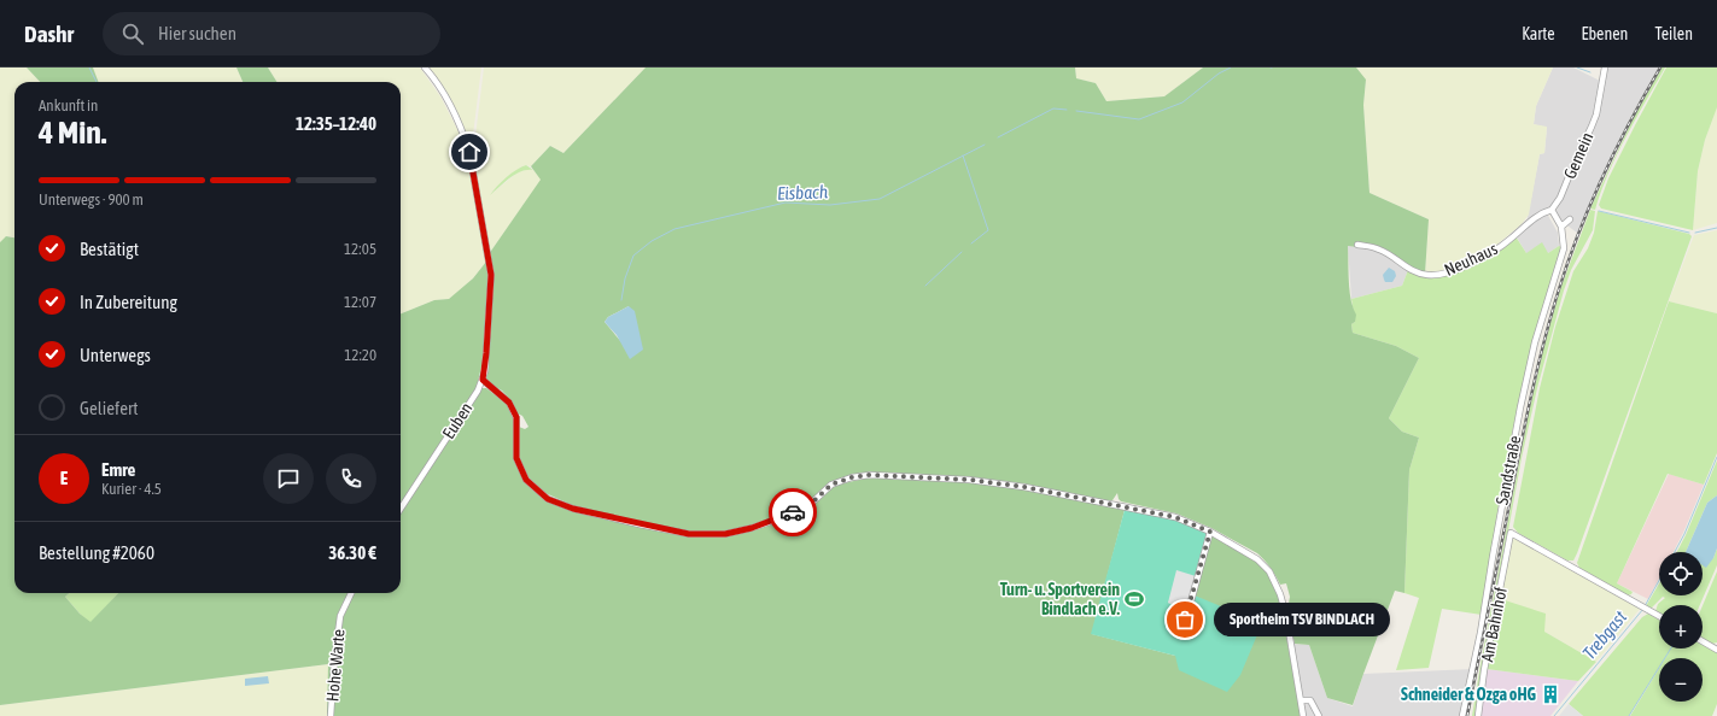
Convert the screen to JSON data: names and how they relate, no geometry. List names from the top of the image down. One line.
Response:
{"streets":{"street":["Gemein","Neuhaus","Euben","Sandstraße","Am Bahnhof","Hohe Warte"]},"crossings":[["Gemein","Neuhaus"]],"water":["Eisbach","Trebgast"],"places":{"sports":["Turn- u. Sportverein Bindlach e.V."],"other":["Sportheim TSV BINDLACH"],"building":["Schneider & Ozga oHG"]},"page":{"header":"Dashr","search":"Hier suchen","nav":["Karte","Ebenen","Teilen"],"heading":["4 Min.","Ankunft in","12:35–12:40"],"panel":["Emre","Kurier · 4.5","Bestellung #2060","36.30 €"],"bar":"Unterwegs · 900 m","list":[["Bestätigt","12:05"],["In Zubereitung","12:07"],["Unterwegs","12:20"],"Geliefert"],"round":"E","map_buttons":["+","−"],"bubble":"Sportheim TSV BINDLACH"}}
